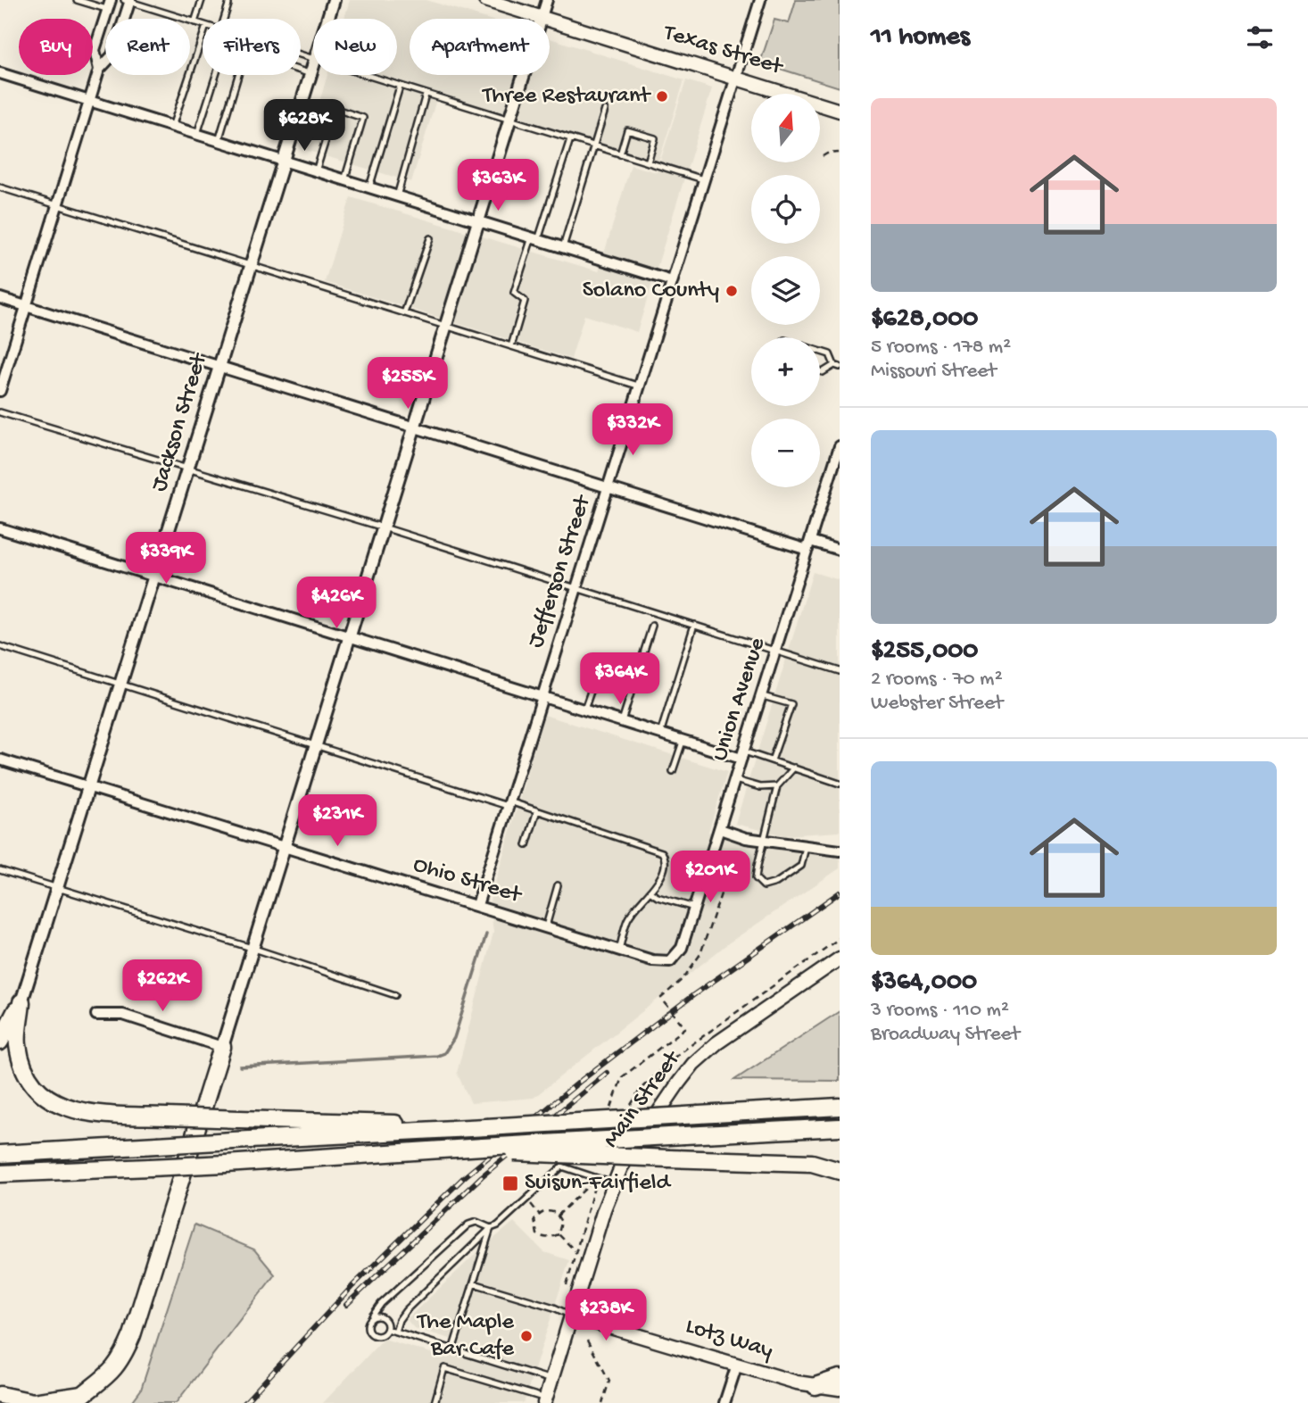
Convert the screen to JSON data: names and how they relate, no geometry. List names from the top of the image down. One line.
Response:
{"streets":{"main road":["Texas Street","Main Street","Lotz Way"],"street":["Jackson Street","Jefferson Street","Union Avenue","Ohio Street"]},"crossings":[["Texas Street","Jefferson Street"],["Jackson Street","Ohio Street"],["Jefferson Street","Ohio Street"],["Union Avenue","Ohio Street"],["Main Street","Lotz Way"]],"places":{"other":["Three Restaurant","Solano County","The Maple Bar Cafe"],"transit":["Suisun-Fairfield"]},"north":"top","page":{"heading":"11 homes","chip":["Buy","Rent","Filters","New","Apartment"],"list":[{"name":"$628,000","note":"5 rooms · 178 m² · Missouri Street"},{"name":"$255,000","note":"2 rooms · 70 m² · Webster Street"},{"name":"$364,000","note":"3 rooms · 110 m² · Broadway Street"}],"map_buttons":["+","−"],"price":["$628K","$363K","$255K","$332K","$339K","$426K","$364K","$231K","$201K","$262K","$238K"]}}
